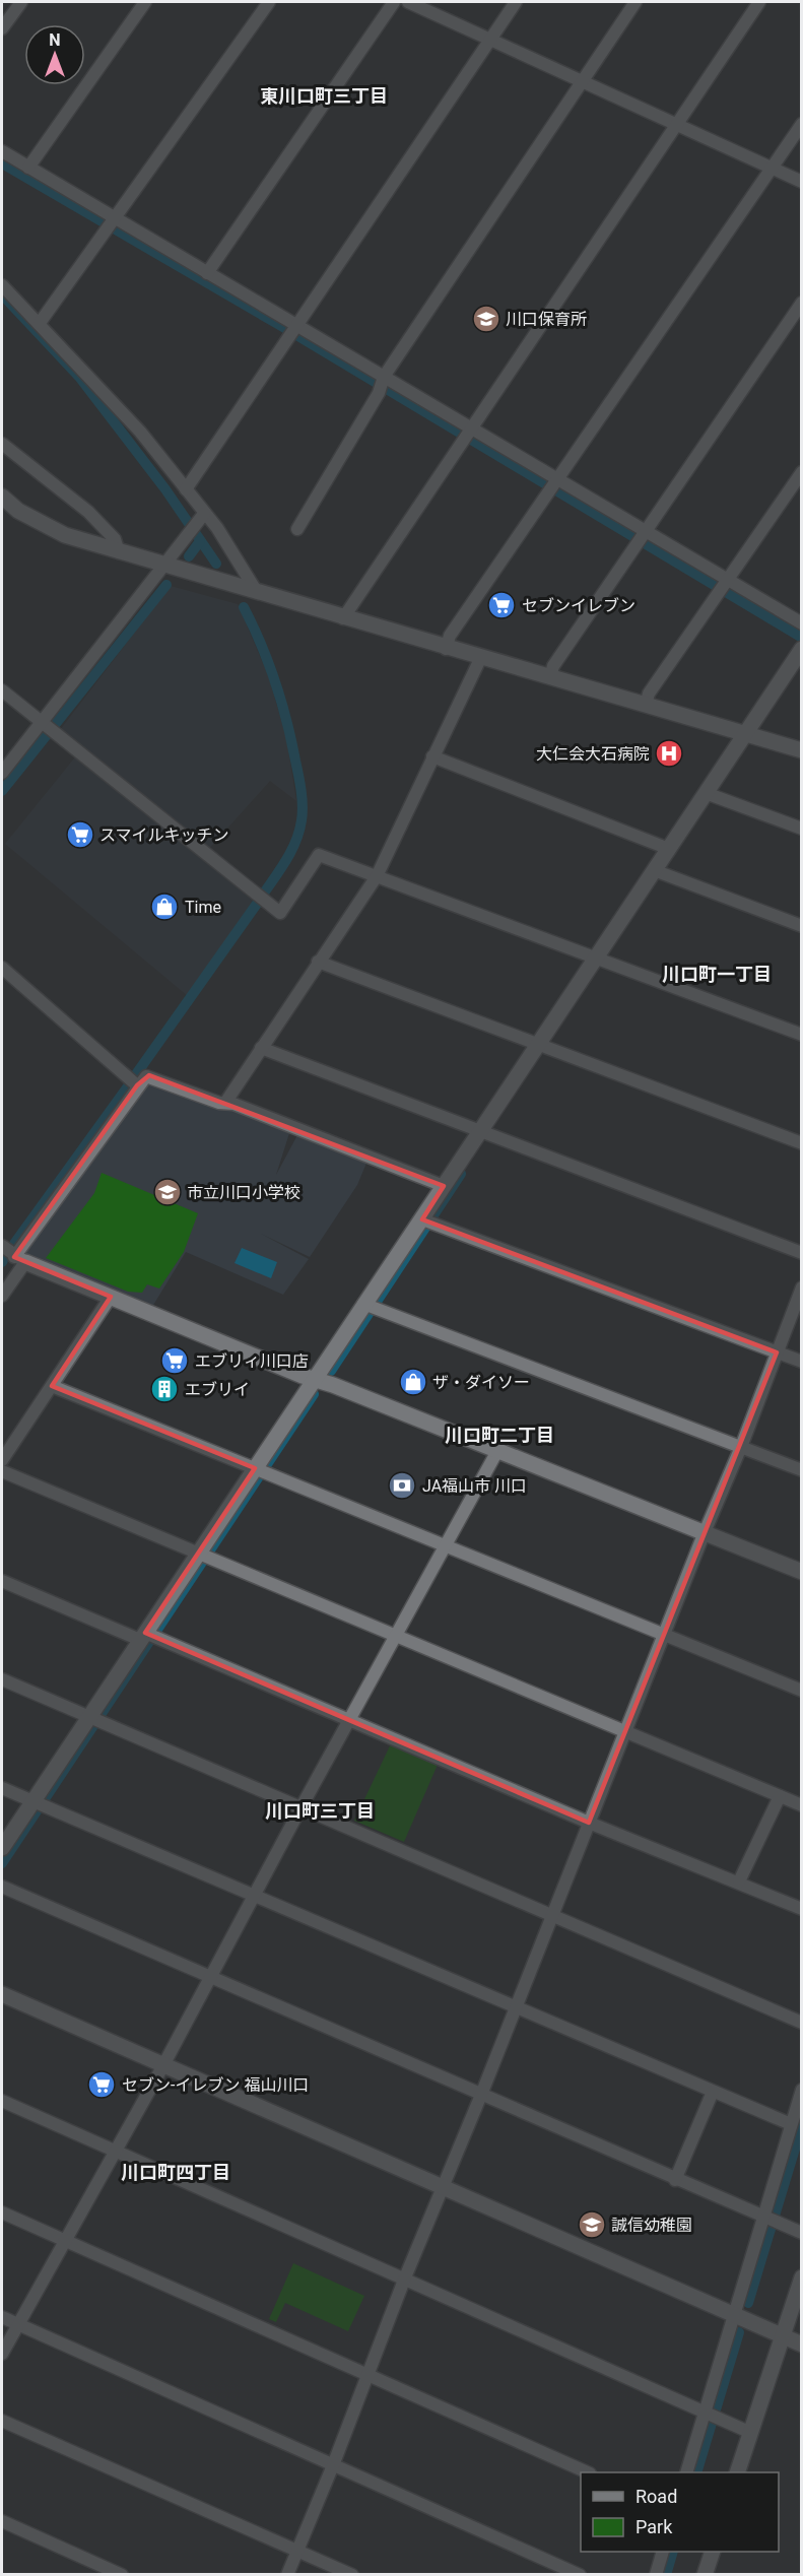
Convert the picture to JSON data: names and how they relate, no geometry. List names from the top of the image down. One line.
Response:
{"districts":["東川口町三丁目","川口町一丁目","川口町二丁目","川口町三丁目","川口町四丁目"],"places":{"school or university":["川口保育所","市立川口小学校","誠信幼稚園"],"supermarket":["セブンイレブン","スマイルキッチン","エブリィ川口店","セブン-イレブン 福山川口"],"hospital":["大仁会大石病院"],"shop":["Time","ザ・ダイソー"],"building":["エブリイ"],"bank":["JA福山市 川口"]},"legend":["Road","Park"],"north":"top"}
